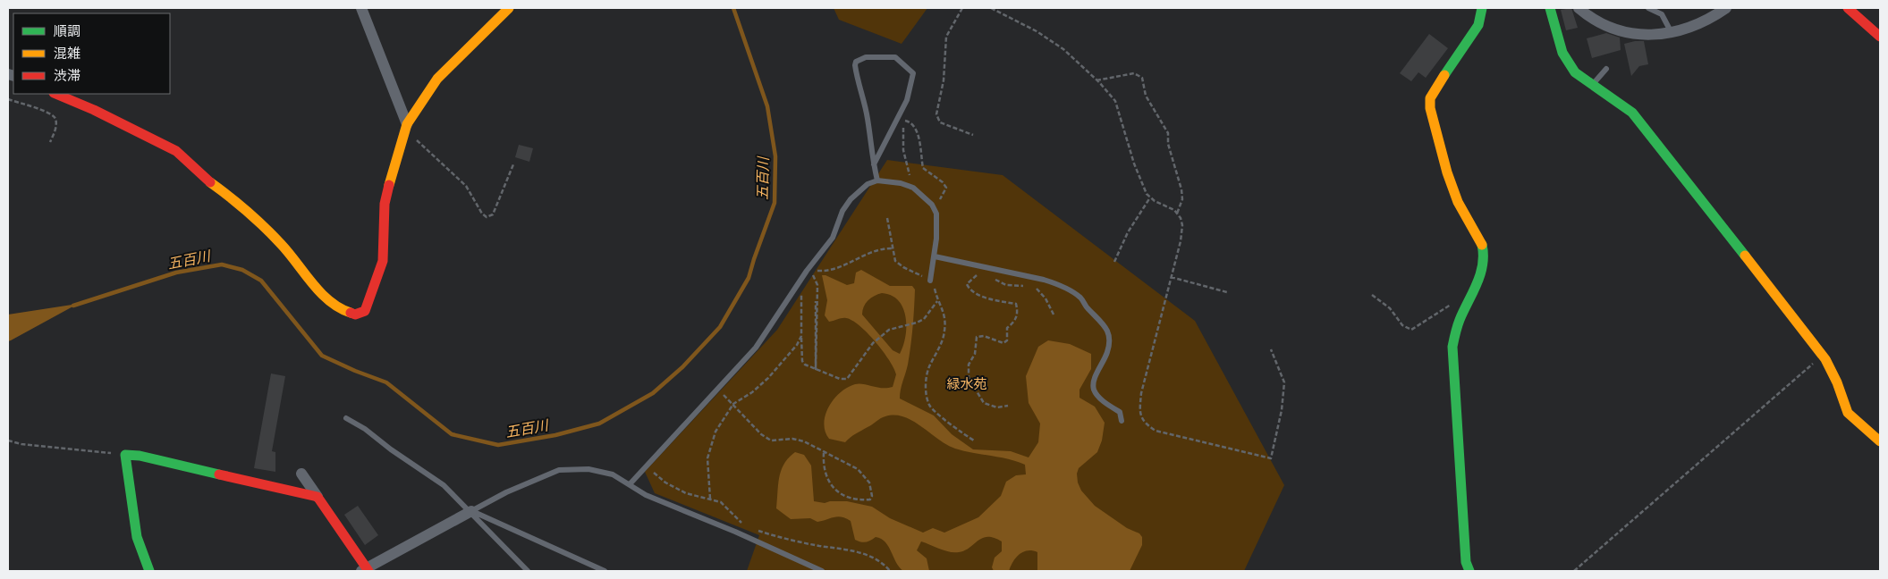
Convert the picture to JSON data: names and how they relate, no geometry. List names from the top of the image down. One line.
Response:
{"water":["五百川"],"parks":["緑水苑"],"legend":["順調","混雑","渋滞"]}
